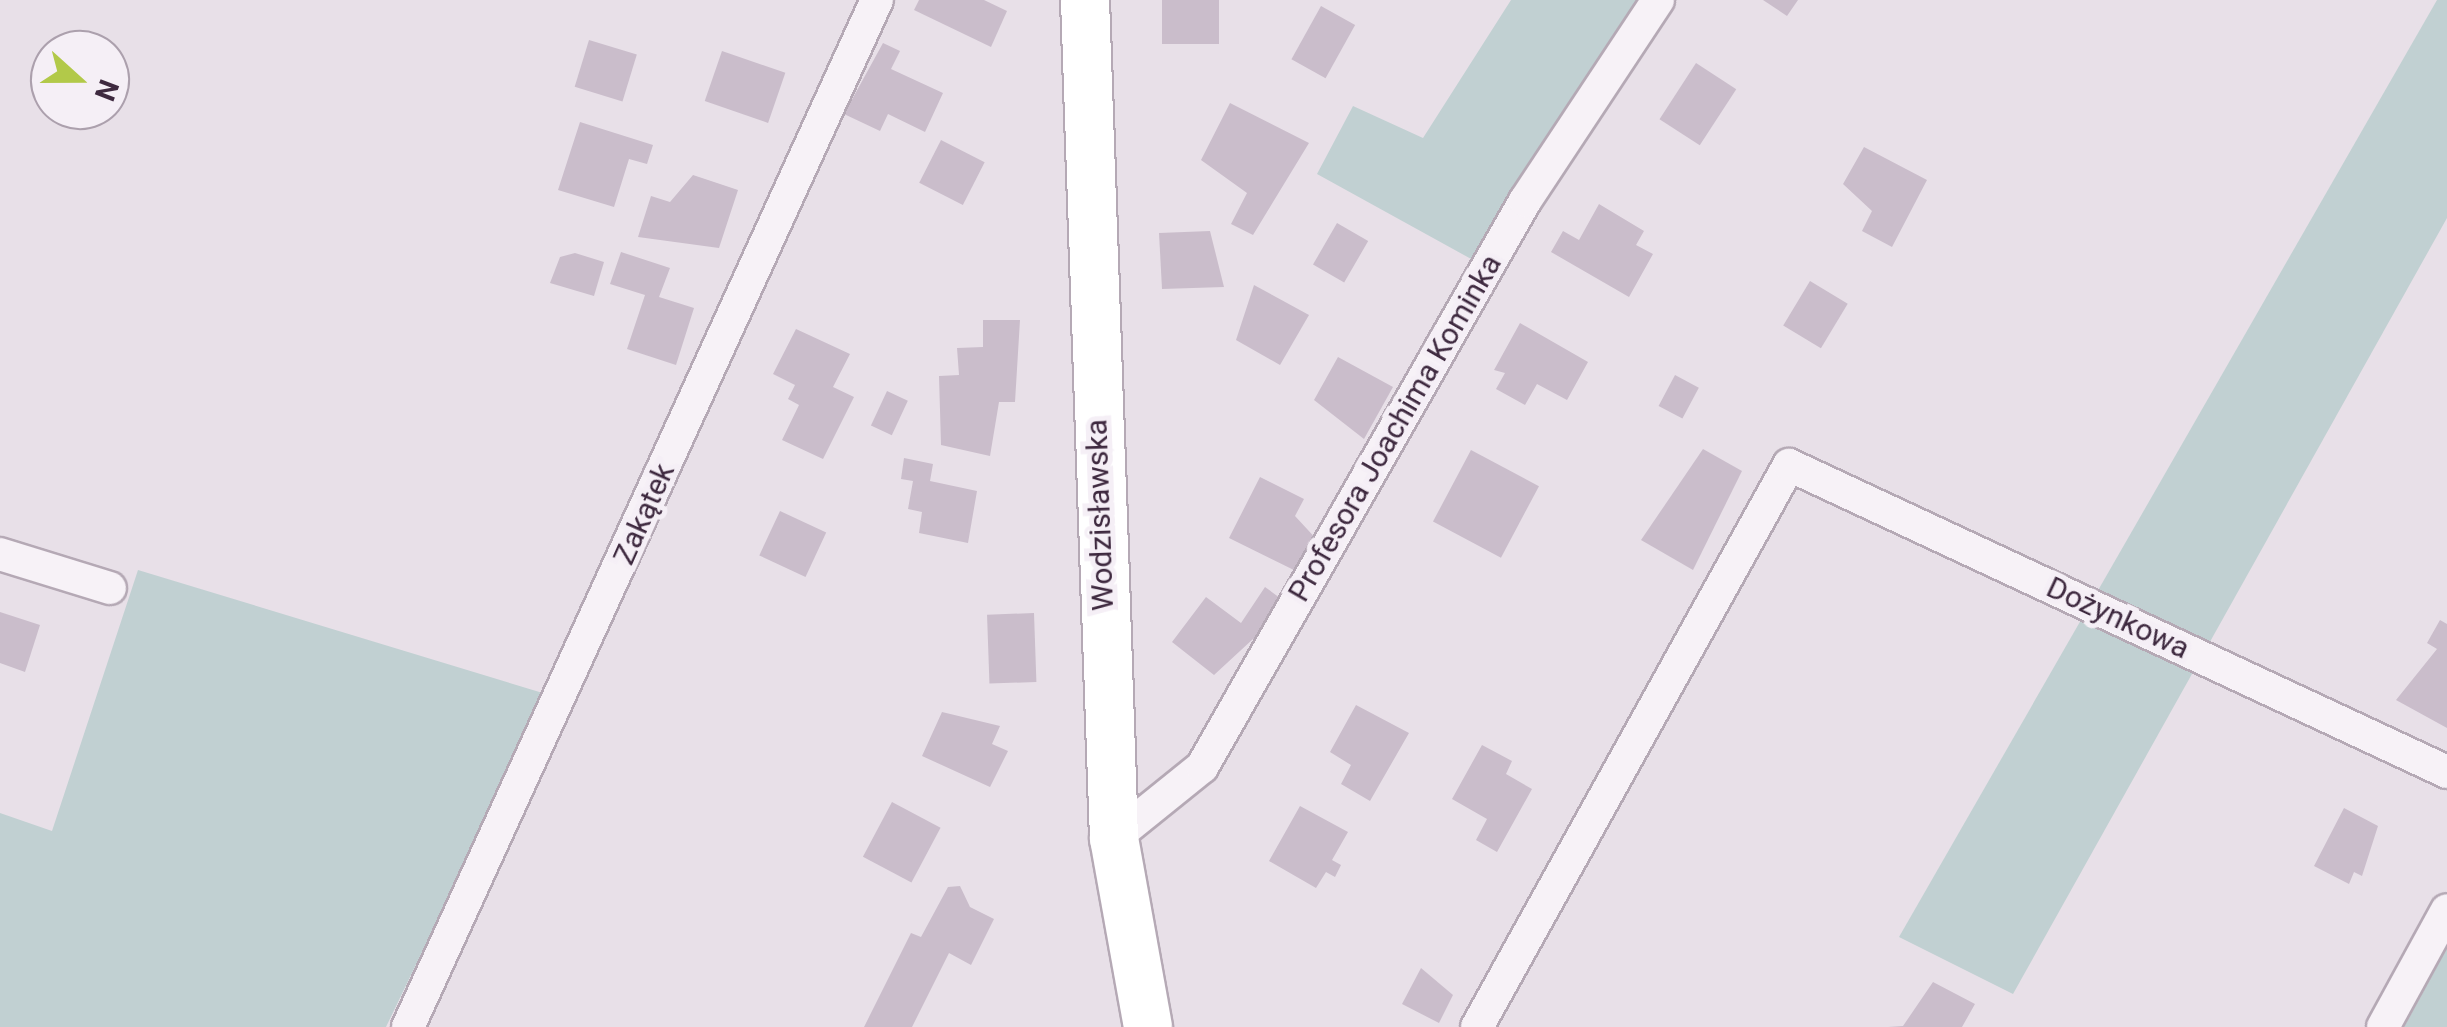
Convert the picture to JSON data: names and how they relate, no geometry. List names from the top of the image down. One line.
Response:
{"streets":{"main road":["Wodzisławska"],"street":["Profesora Joachima Kominka","Zakątek","Dożynkowa"]},"crossings":[["Profesora Joachima Kominka","Wodzisławska"]],"north":"right"}
